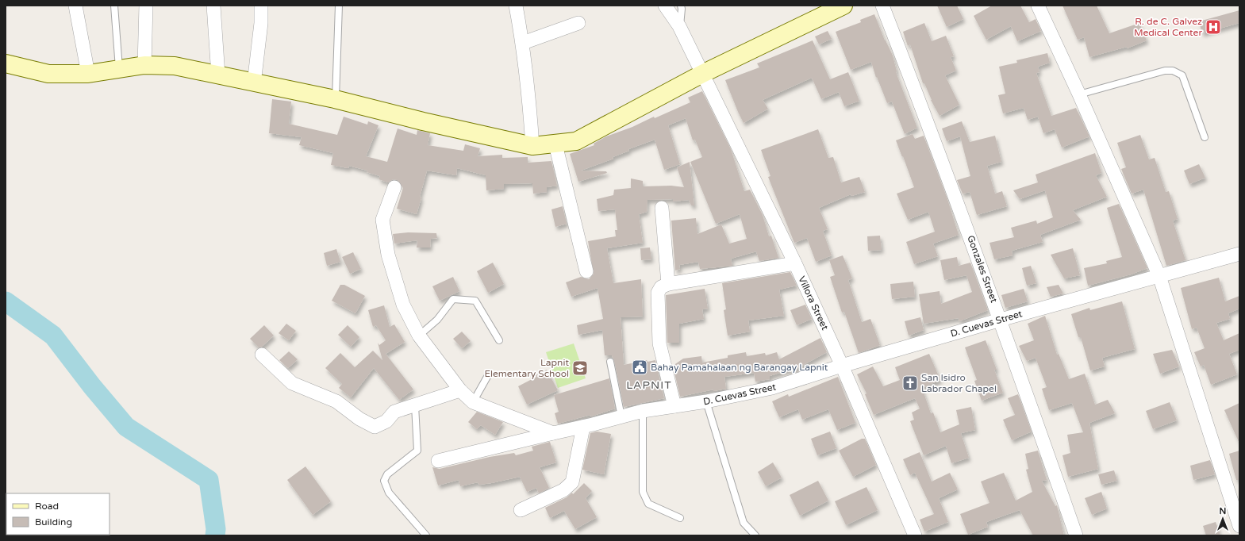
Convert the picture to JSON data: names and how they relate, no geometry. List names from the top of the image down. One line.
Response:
{"streets":{"street":["Gonzales Street","Villora Street","D. Cuevas Street"]},"crossings":[["Gonzales Street","D. Cuevas Street"],["Villora Street","D. Cuevas Street"]],"districts":["LAPNIT"],"places":{"hospital":["R. de C. Galvez Medical Center"],"public building":["Bahay Pamahalaan ng Barangay Lapnit"],"school or university":["Lapnit Elementary School"],"church":["San Isidro Labrador Chapel"]},"legend":["Road","Building"],"north":"top"}
